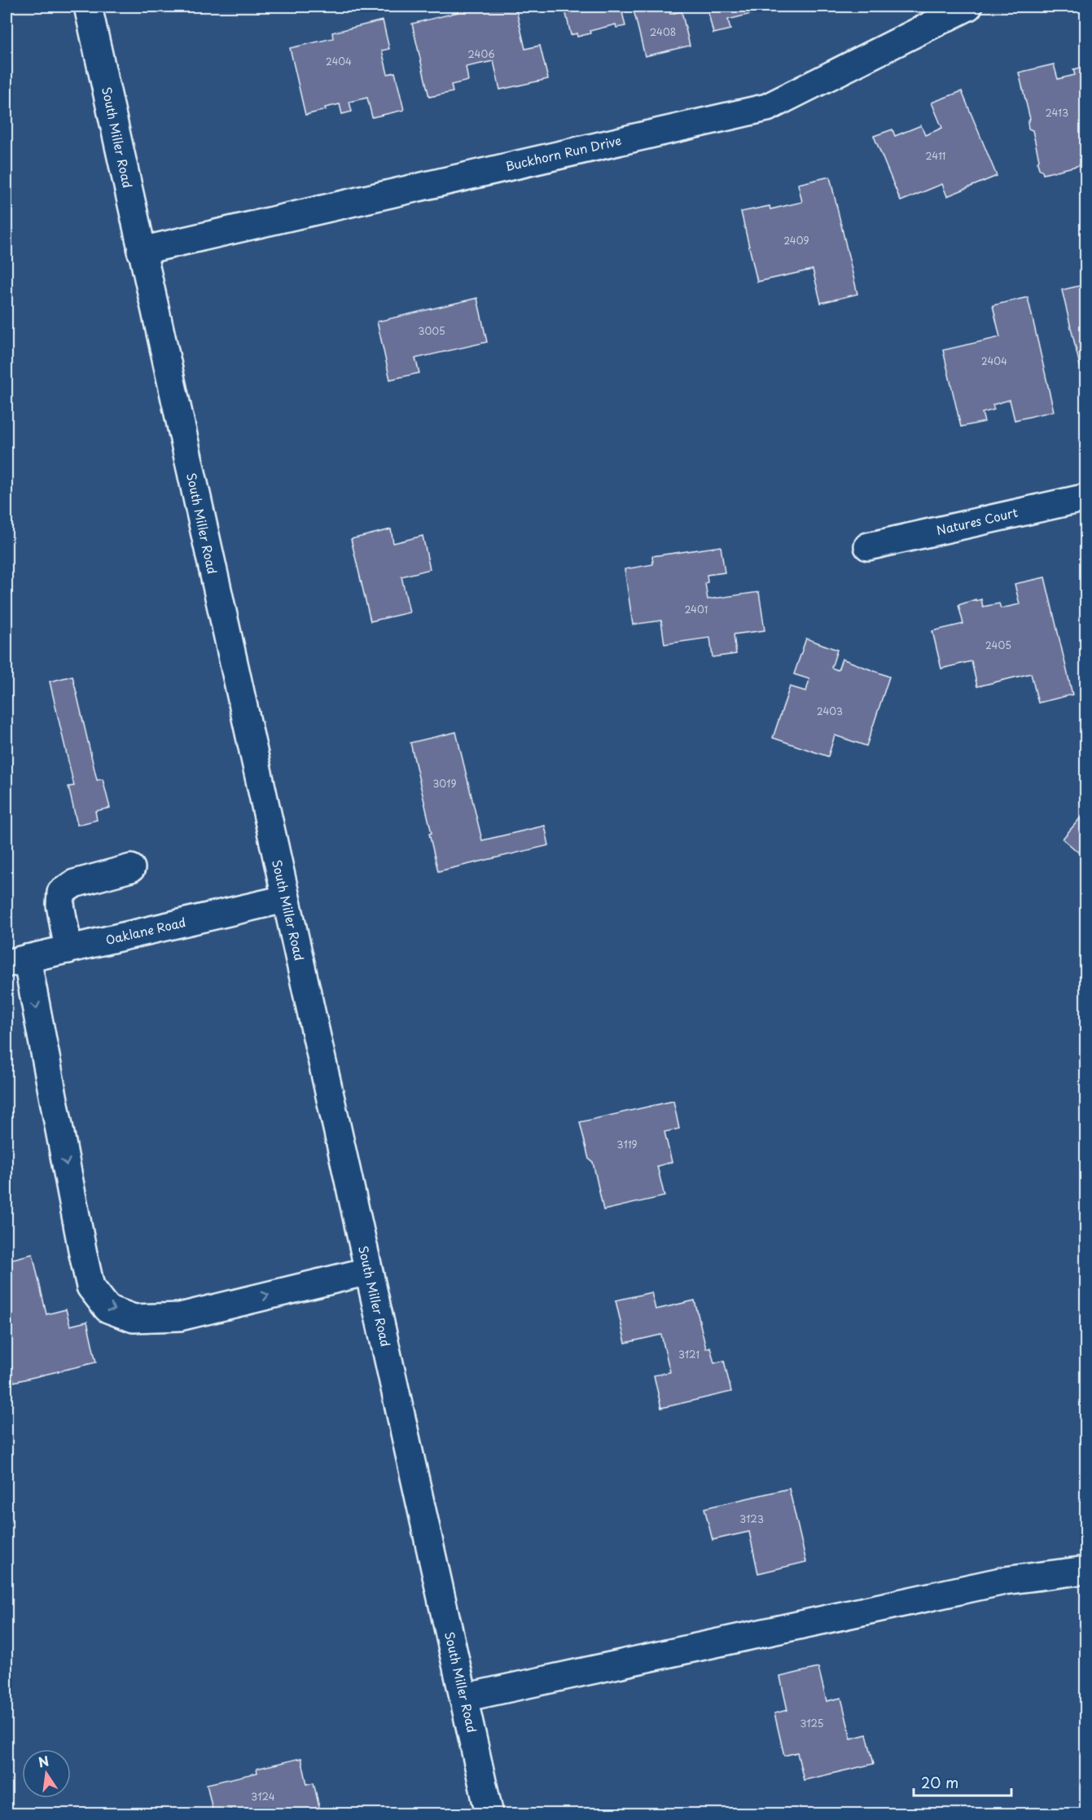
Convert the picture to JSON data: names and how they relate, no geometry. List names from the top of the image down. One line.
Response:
{"streets":{"street":["South Miller Road","Buckhorn Run Drive","Natures Court","Oaklane Road"]},"crossings":[["South Miller Road","Buckhorn Run Drive"],["South Miller Road","Oaklane Road"]],"house_numbers":["2408","2406","2404","2413","2411","2409","3005","2404","2401","2405","2403","3019","3119","3121","3123","3125","3124"],"scale_bar":"20 m","north":"top"}
